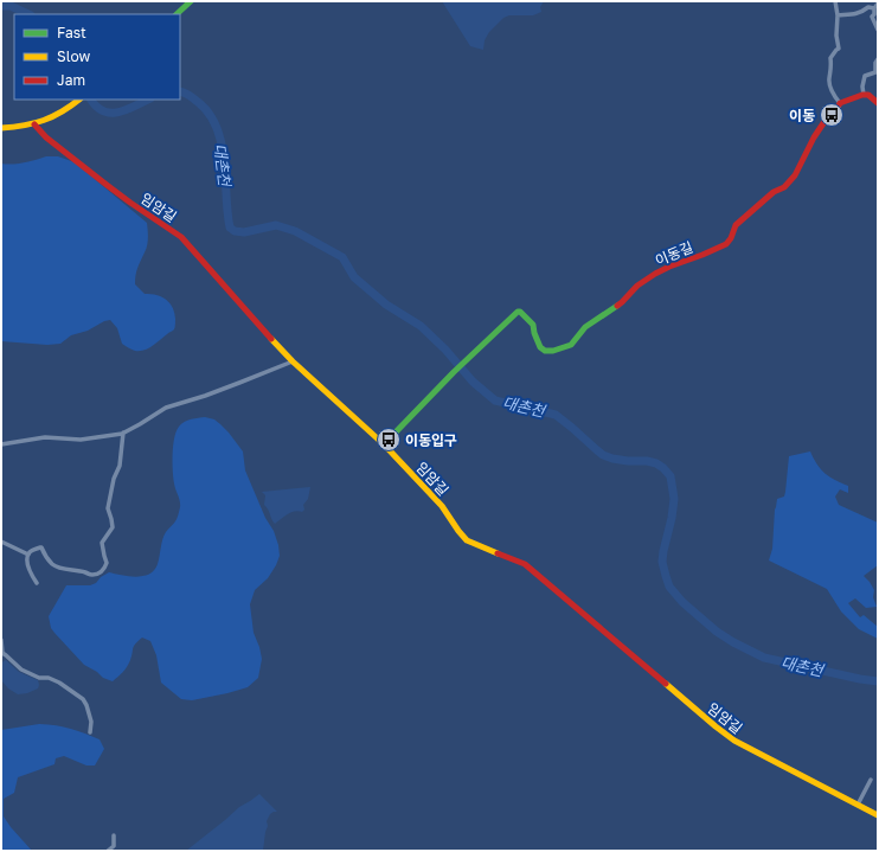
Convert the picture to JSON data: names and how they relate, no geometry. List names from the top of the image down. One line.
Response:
{"streets":{"main road":["임암길","이동길"]},"crossings":[["임암길","이동길"]],"water":["대촌천"],"places":{"bus stop":["이동","이동입구"]},"legend":["Fast","Slow","Jam"]}
